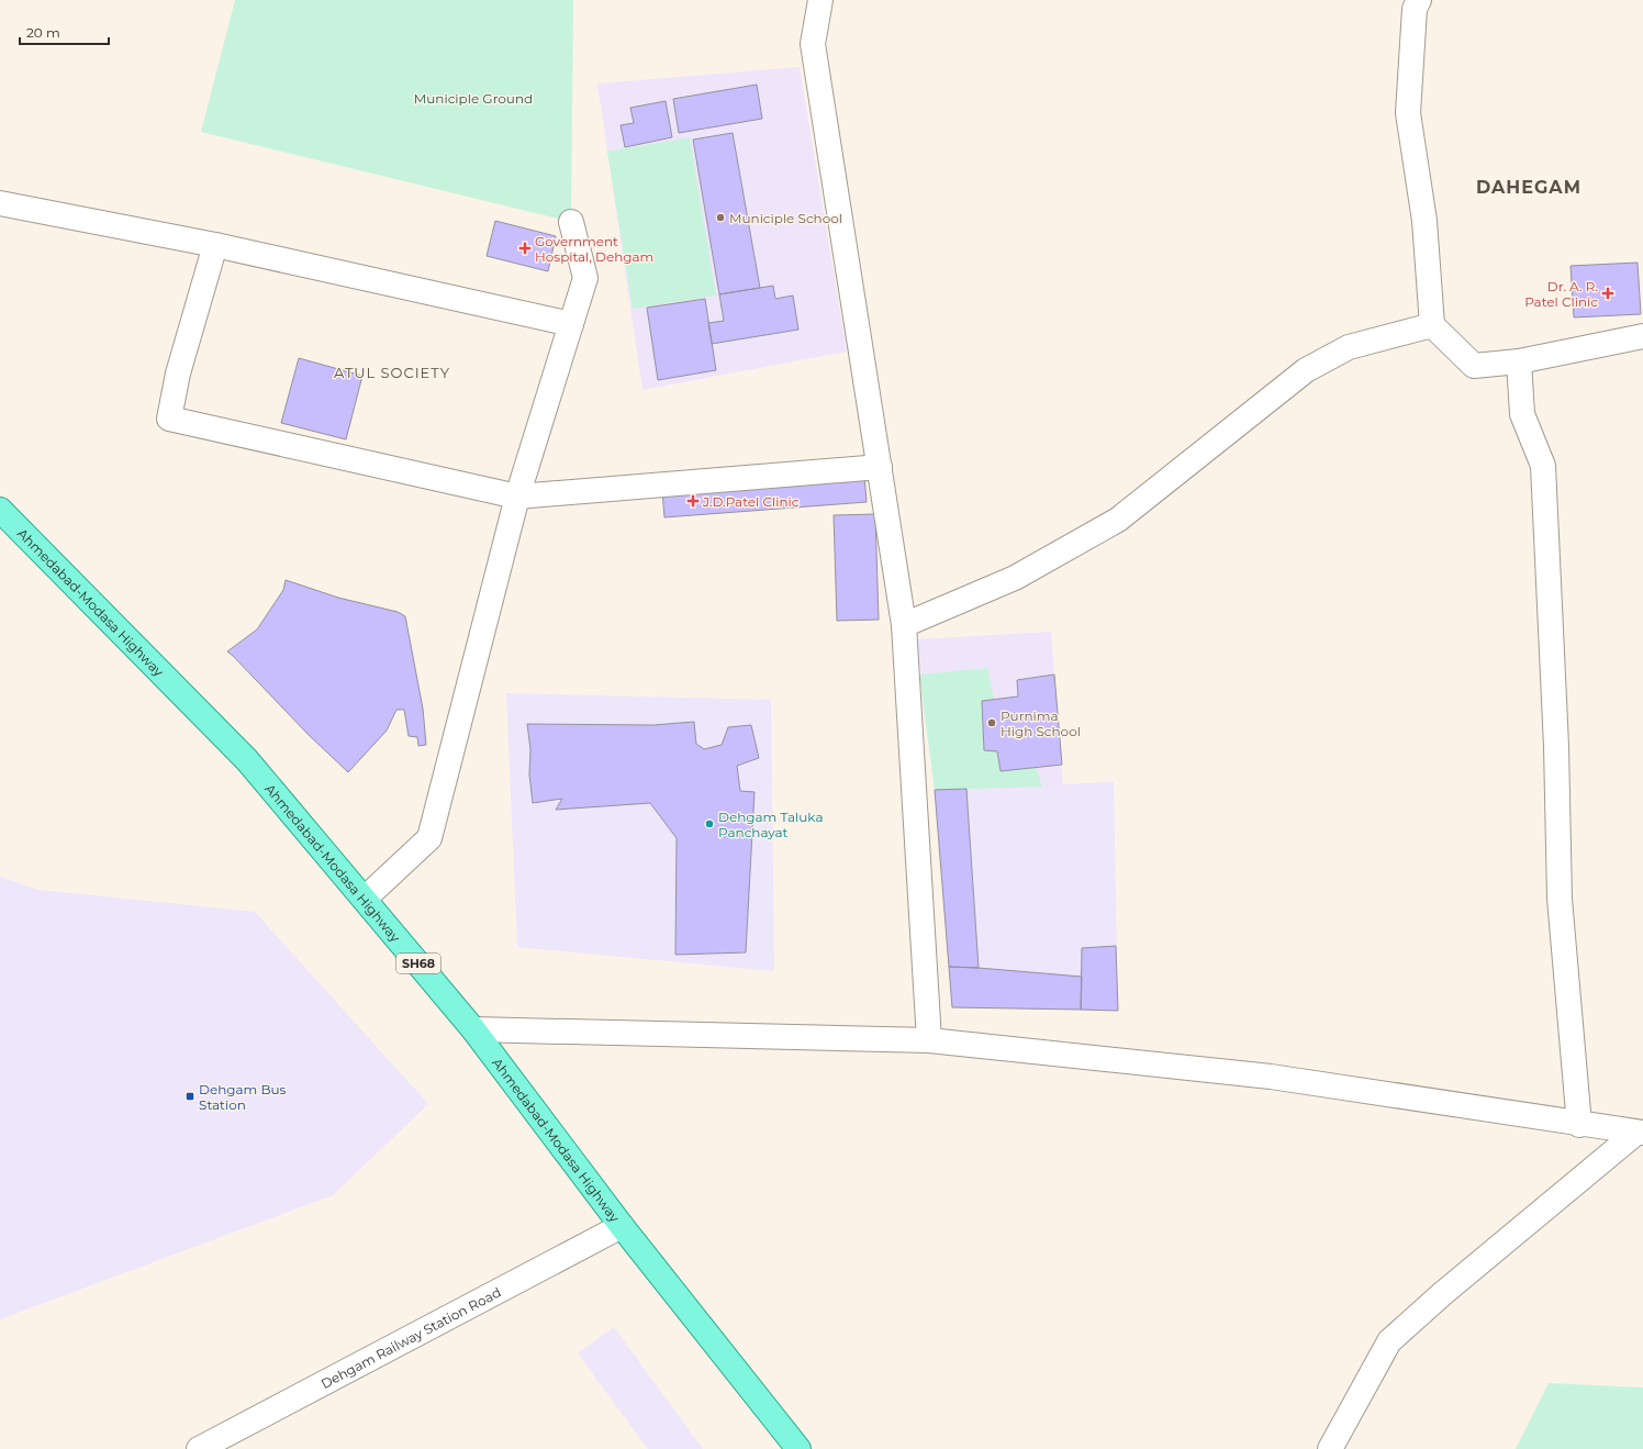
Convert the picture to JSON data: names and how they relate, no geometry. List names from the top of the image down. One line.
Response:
{"streets":{"main road":["Ahmedabad-Modasa Highway","SH68"],"street":["Dehgam Railway Station Road"]},"crossings":[["Ahmedabad-Modasa Highway","Dehgam Railway Station Road"]],"districts":["DAHEGAM","ATUL SOCIETY"],"parks":["Municiple Ground"],"places":{"other":["Municiple School","Purnima High School","Dehgam Taluka Panchayat"],"health":["Government Hospital, Dehgam","Dr. A. R. Patel Clinic","J.D.Patel Clinic"],"transit":["Dehgam Bus Station"]},"scale_bar":"20 m"}
